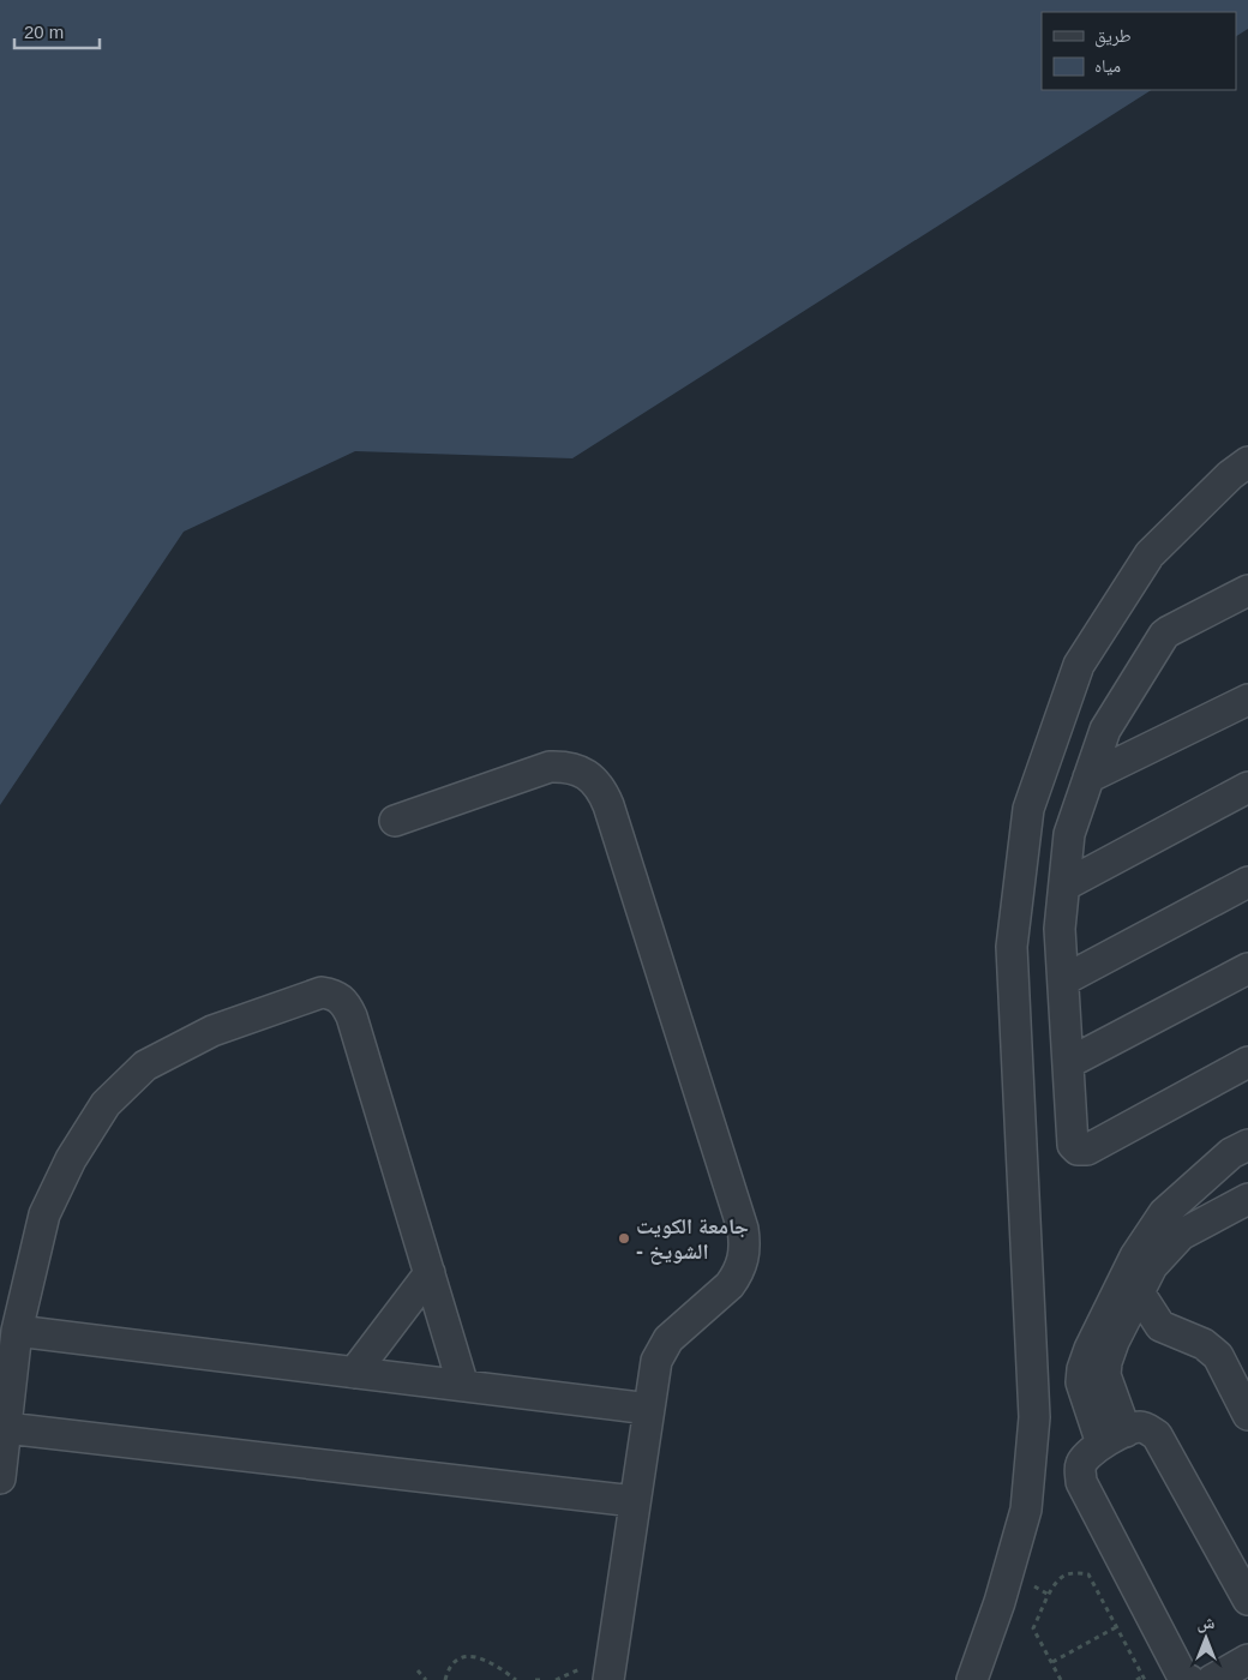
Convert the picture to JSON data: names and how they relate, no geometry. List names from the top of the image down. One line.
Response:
{"places":["جامعة الكويت - الشويخ"],"legend":["طريق","مياه"],"scale_bar":"20 m","north":"top"}
